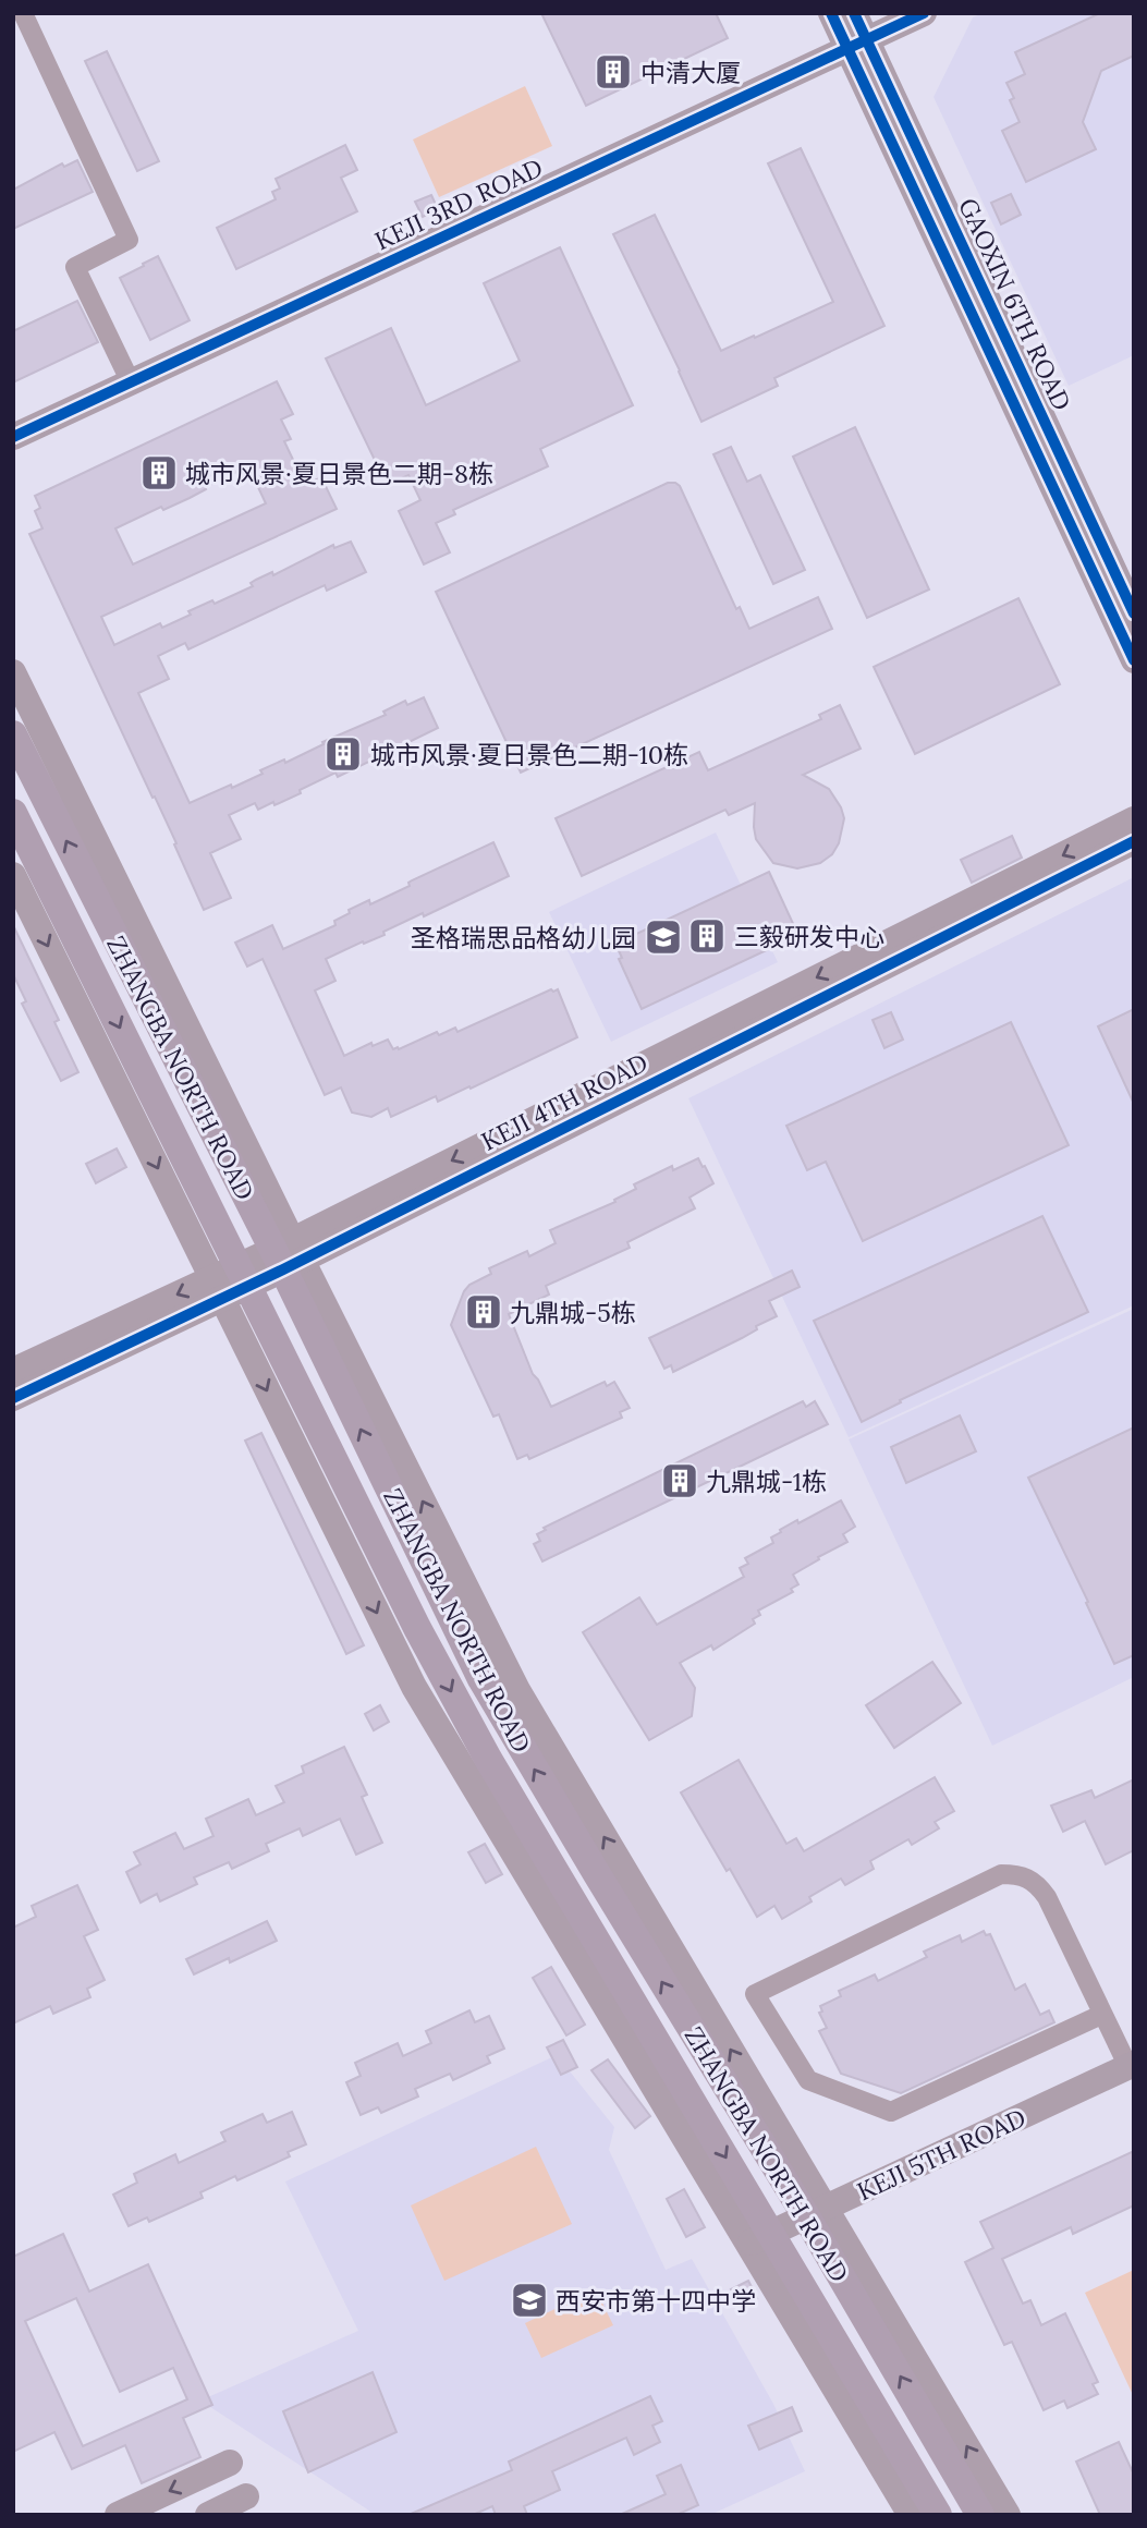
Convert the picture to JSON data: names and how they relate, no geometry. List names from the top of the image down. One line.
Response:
{"streets":{"main road":["ZHANGBA NORTH ROAD"],"street":["KEJI 3RD ROAD","GAOXIN 6TH ROAD","KEJI 4TH ROAD","KEJI 5TH ROAD"]},"crossings":[["KEJI 3RD ROAD","GAOXIN 6TH ROAD"],["ZHANGBA NORTH ROAD","KEJI 4TH ROAD"],["ZHANGBA NORTH ROAD","KEJI 5TH ROAD"]],"places":{"building":["中清大厦","城市风景·夏日景色二期-8栋","城市风景·夏日景色二期-10栋","三毅研发中心","九鼎城-5栋","九鼎城-1栋"],"school or university":["圣格瑞思品格幼儿园","西安市第十四中学"]}}
